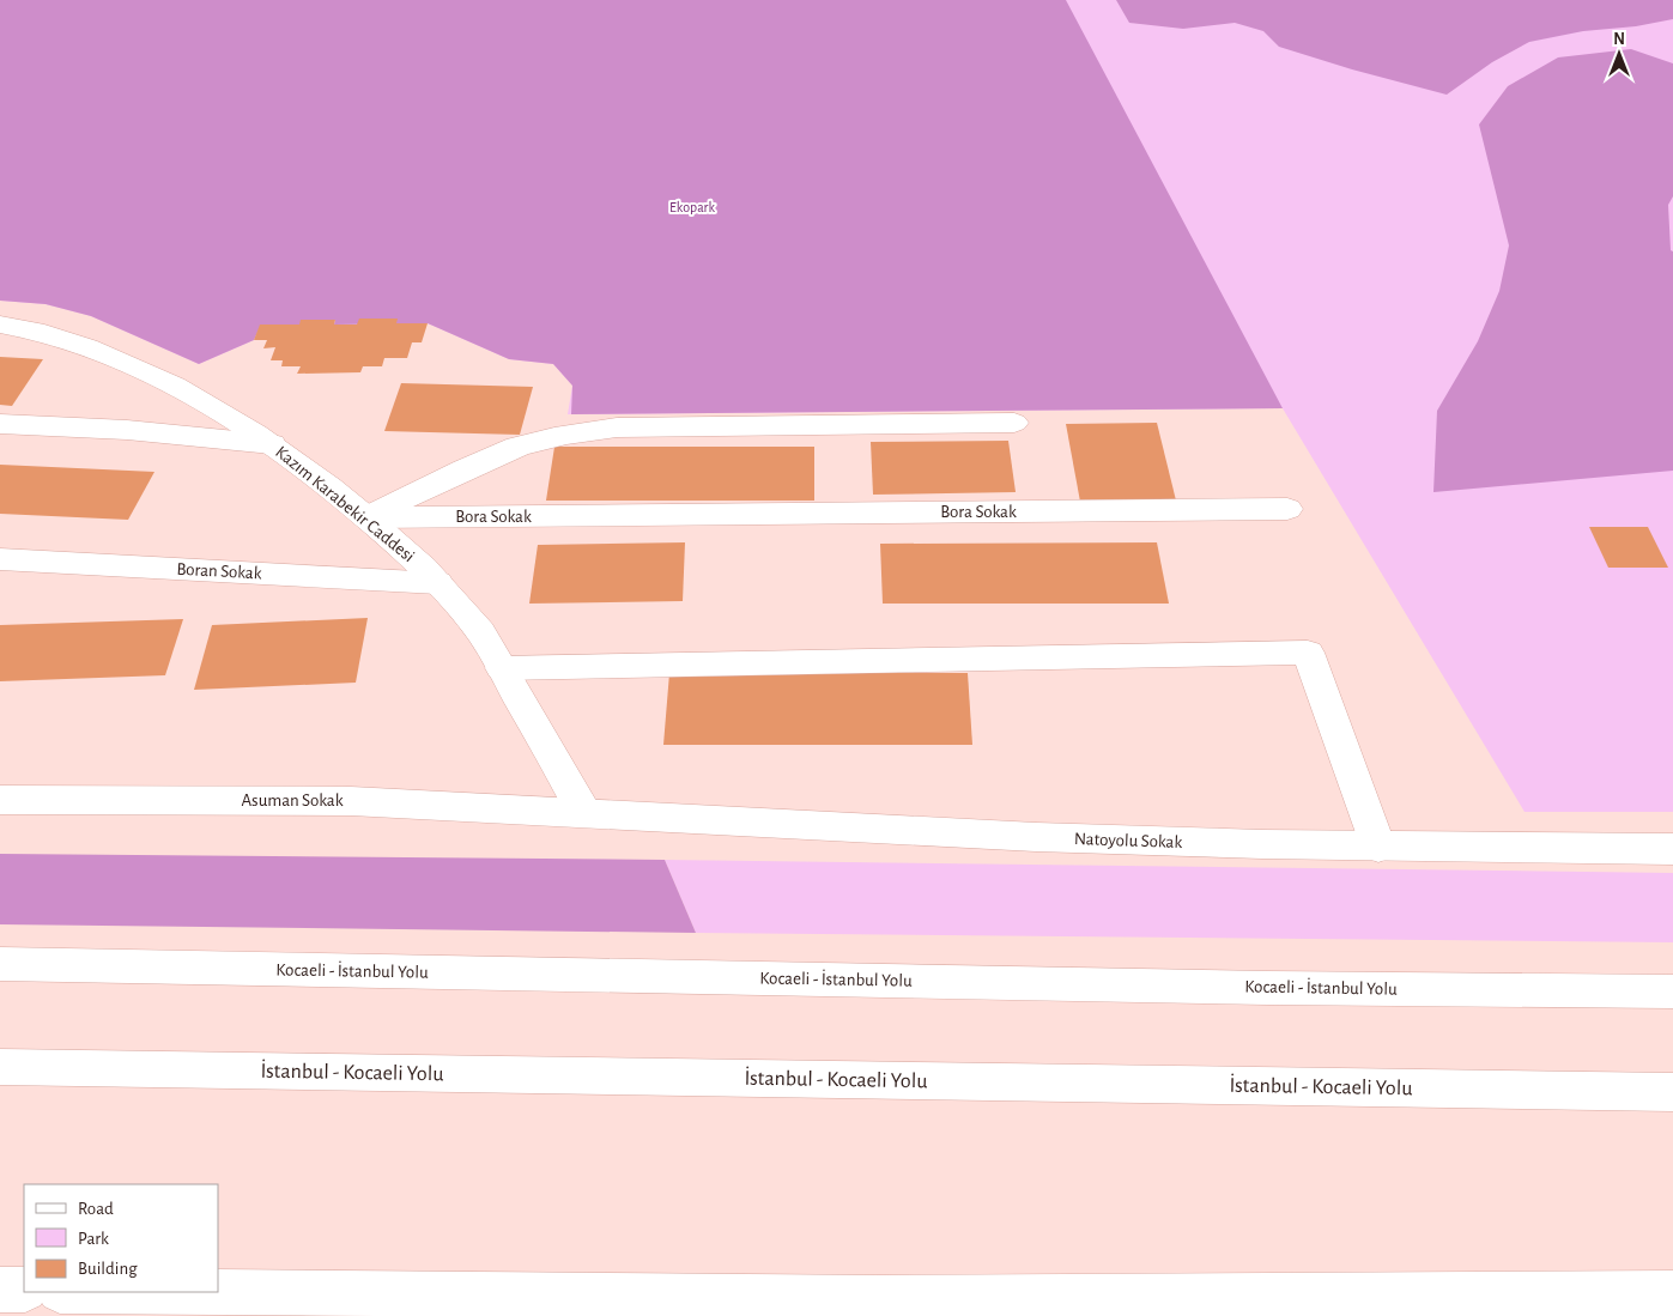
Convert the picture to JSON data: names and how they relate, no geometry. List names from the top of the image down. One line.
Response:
{"streets":{"main road":["Kazım Karabekir Caddesi","Bora Sokak","Boran Sokak","Asuman Sokak","Natoyolu Sokak","Kocaeli - İstanbul Yolu","İstanbul - Kocaeli Yolu"]},"crossings":[["Kazım Karabekir Caddesi","Bora Sokak"],["Kazım Karabekir Caddesi","Boran Sokak"],["Kazım Karabekir Caddesi","Asuman Sokak"],["Kazım Karabekir Caddesi","Natoyolu Sokak"],["Asuman Sokak","Natoyolu Sokak"]],"parks":["Ekopark"],"legend":["Road","Park","Building"],"north":"top"}
